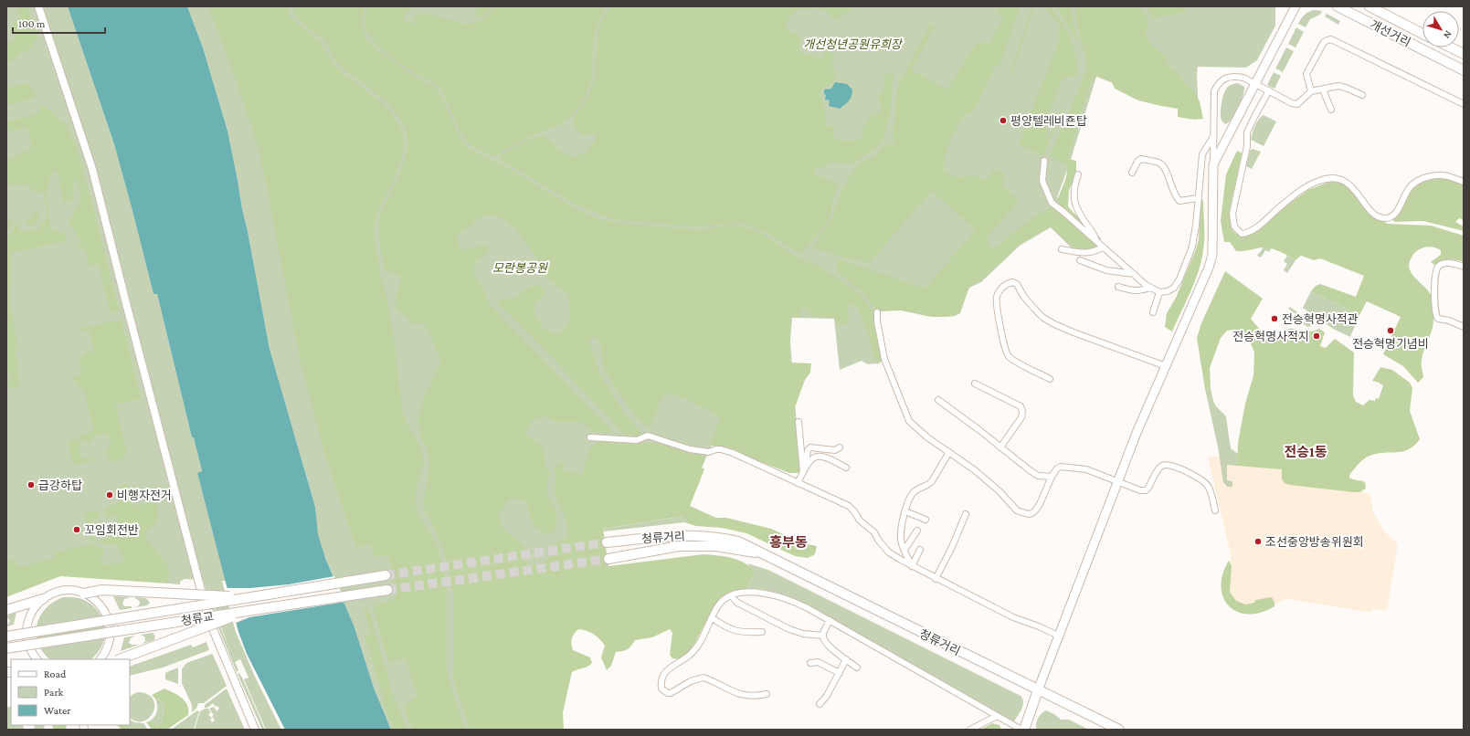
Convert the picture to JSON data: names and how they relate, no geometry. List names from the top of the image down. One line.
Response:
{"streets":{"main road":["개선거리","청류거리","청류교"]},"districts":["전승1동","흥부동"],"parks":["개선청년공원유희장","모란봉공원"],"places":["평양텔레비죤탑","전승혁명사적관","전승혁명기념비","전승혁명사적지","급강하탑","비행자전거","꼬임회전반","조선중앙방송위원회"],"legend":["Road","Park","Water"],"scale_bar":"100 m","north":"bottom right"}
